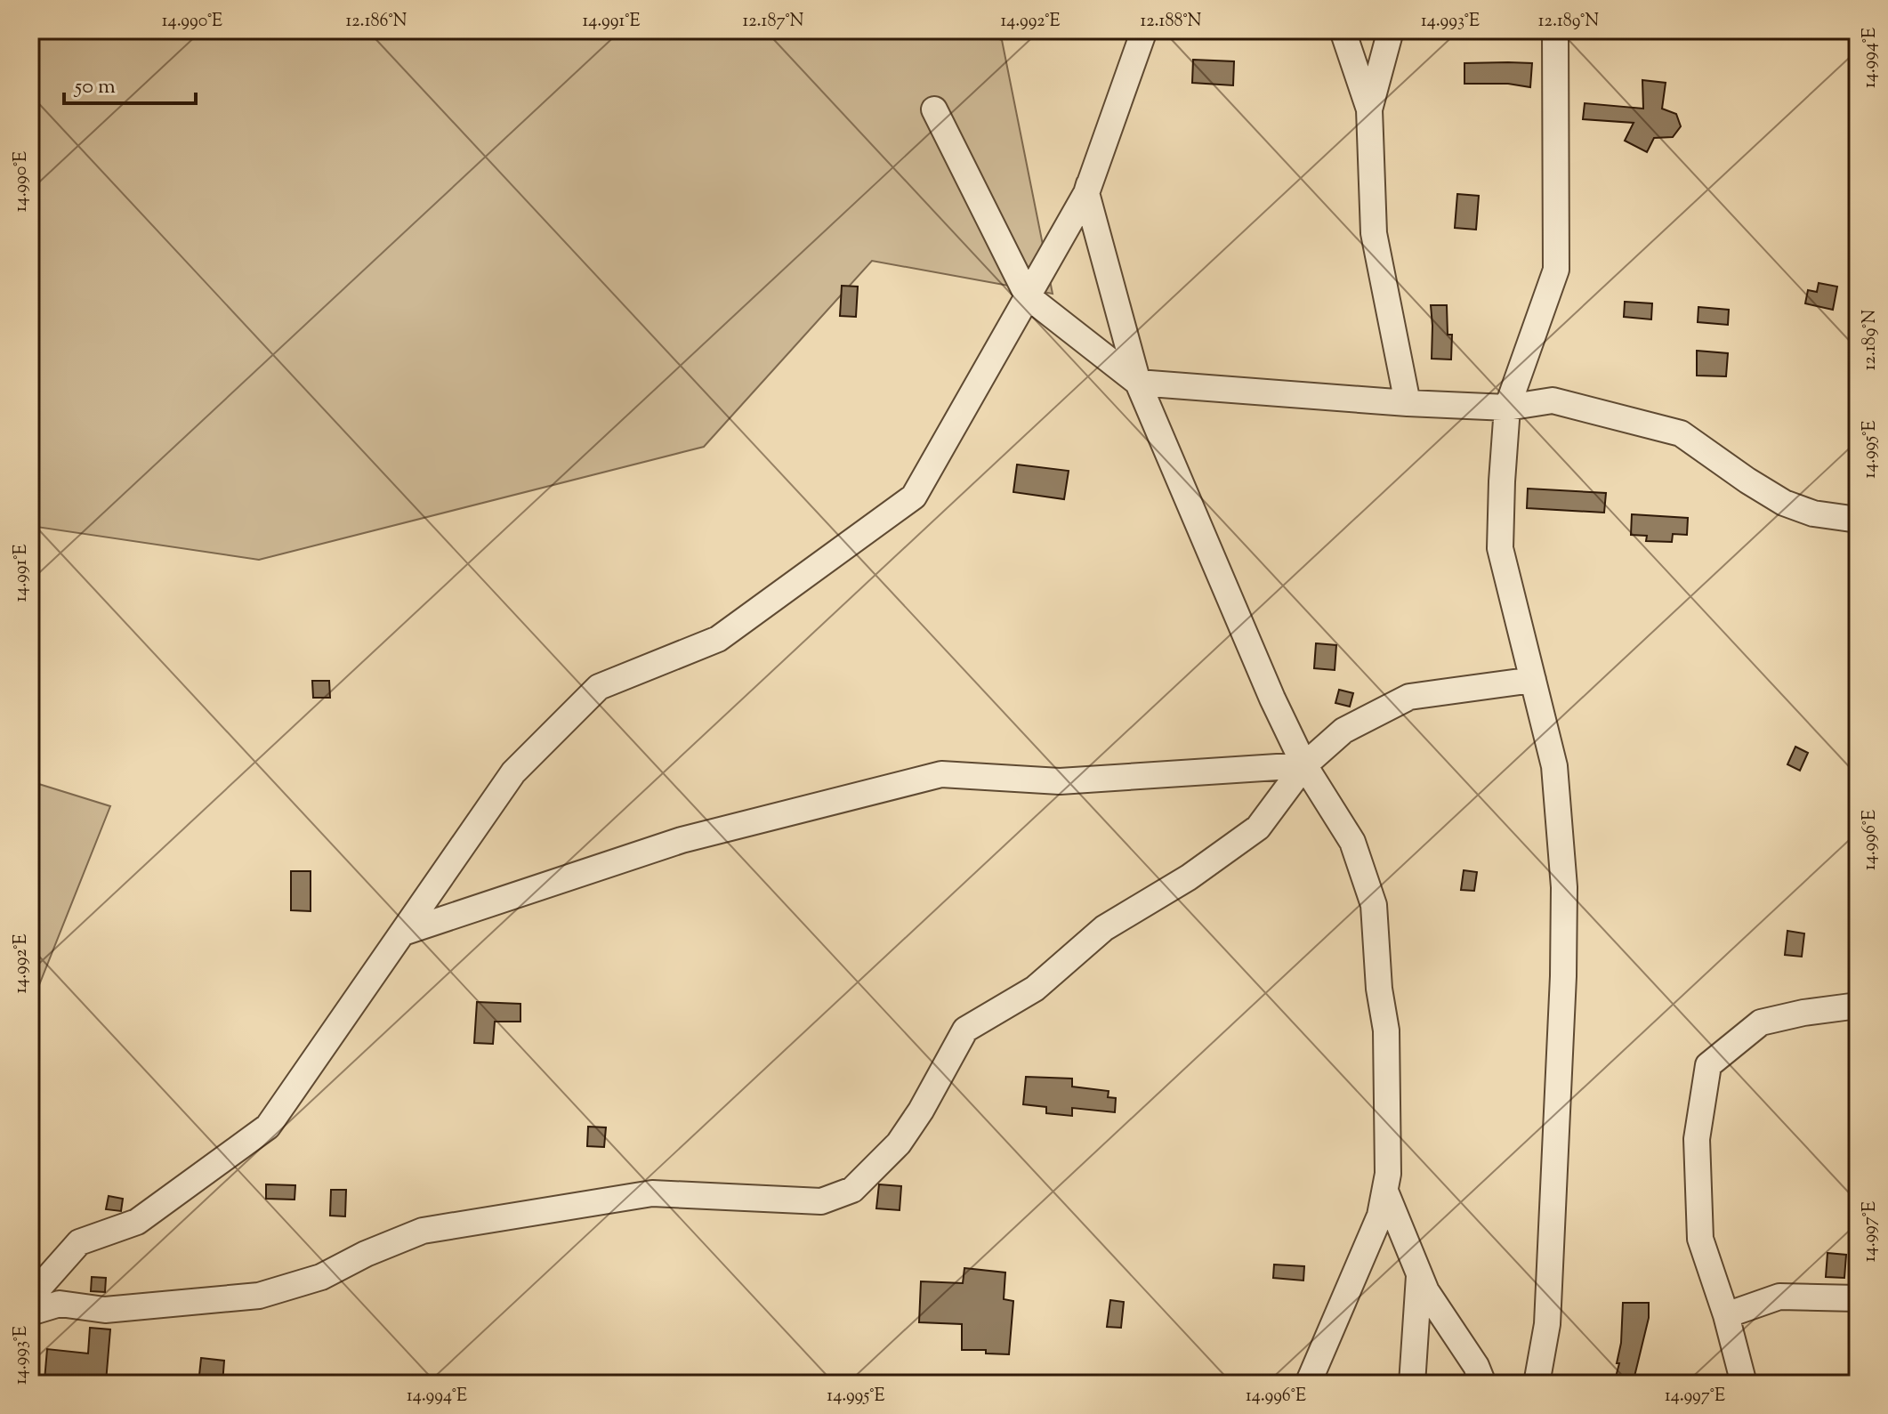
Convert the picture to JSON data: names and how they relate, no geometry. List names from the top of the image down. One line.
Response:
{"scale_bar":"50 m","coordinates":["14.990°E","12.186°N","14.991°E","12.187°N","14.992°E","12.188°N","14.993°E","12.189°N","14.994°E","14.995°E","14.996°E","14.997°E"]}
